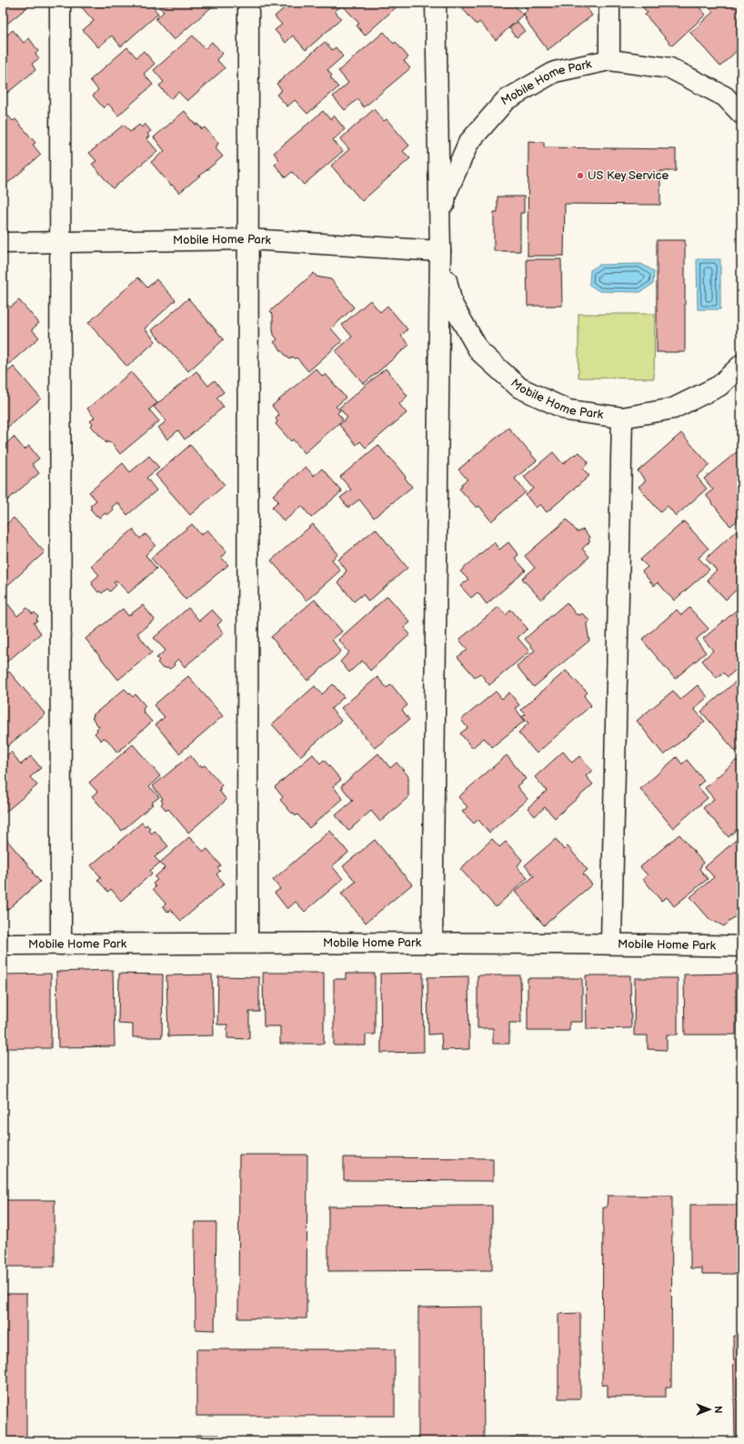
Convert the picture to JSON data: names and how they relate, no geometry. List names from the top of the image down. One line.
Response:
{"streets":{"street":["Mobile Home Park"]},"places":["US Key Service"],"north":"right"}
